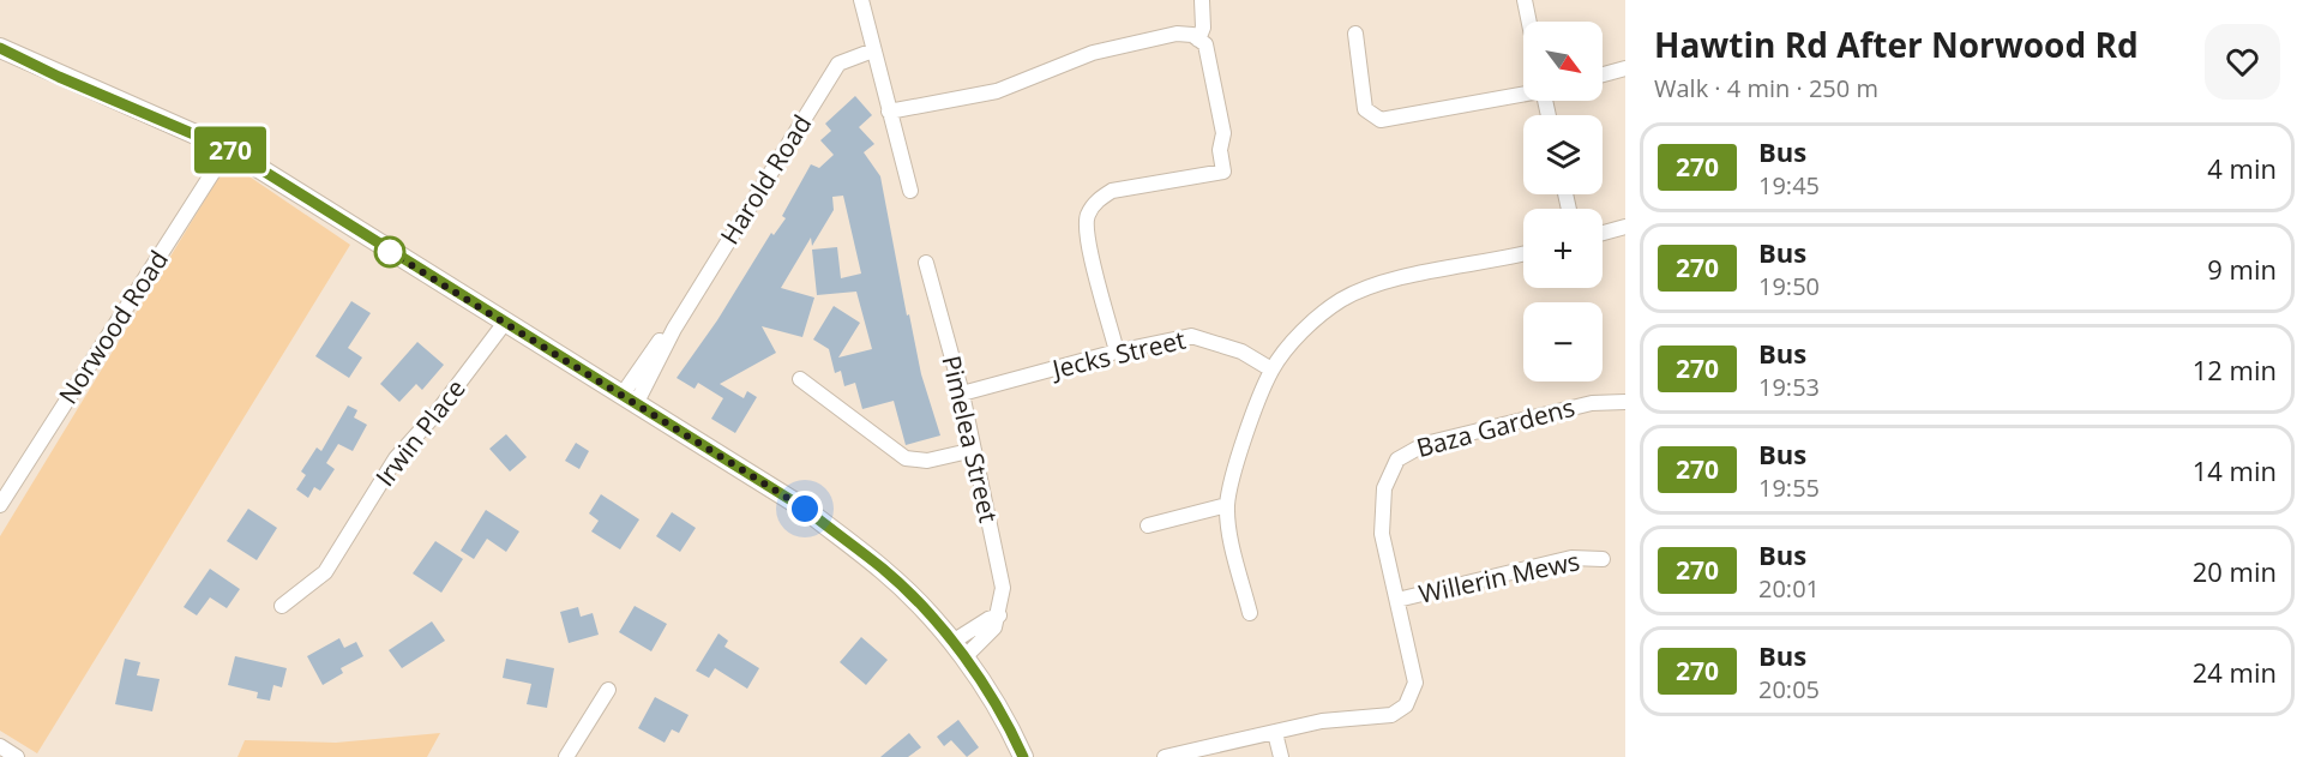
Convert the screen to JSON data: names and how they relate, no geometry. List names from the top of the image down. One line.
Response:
{"streets":{"street":["Harold Road","Norwood Road","Jecks Street","Baza Gardens","Irwin Place","Pimelea Street","Willerin Mews"]},"crossings":[["Jecks Street","Pimelea Street"],["Baza Gardens","Willerin Mews"]],"lines":["bus line 270"],"north":"bottom right","page":{"on_map":"270","heading":["Hawtin Rd After Norwood Rd","Walk · 4 min · 250 m"],"map_buttons":["+","−"],"list":[{"mark":"270","name":"Bus","note":"19:45","value":"4 min"},{"mark":"270","name":"Bus","note":"19:50","value":"9 min"},{"mark":"270","name":"Bus","note":"19:53","value":"12 min"},{"mark":"270","name":"Bus","note":"19:55","value":"14 min"},{"mark":"270","name":"Bus","note":"20:01","value":"20 min"},{"mark":"270","name":"Bus","note":"20:05","value":"24 min"}]}}
